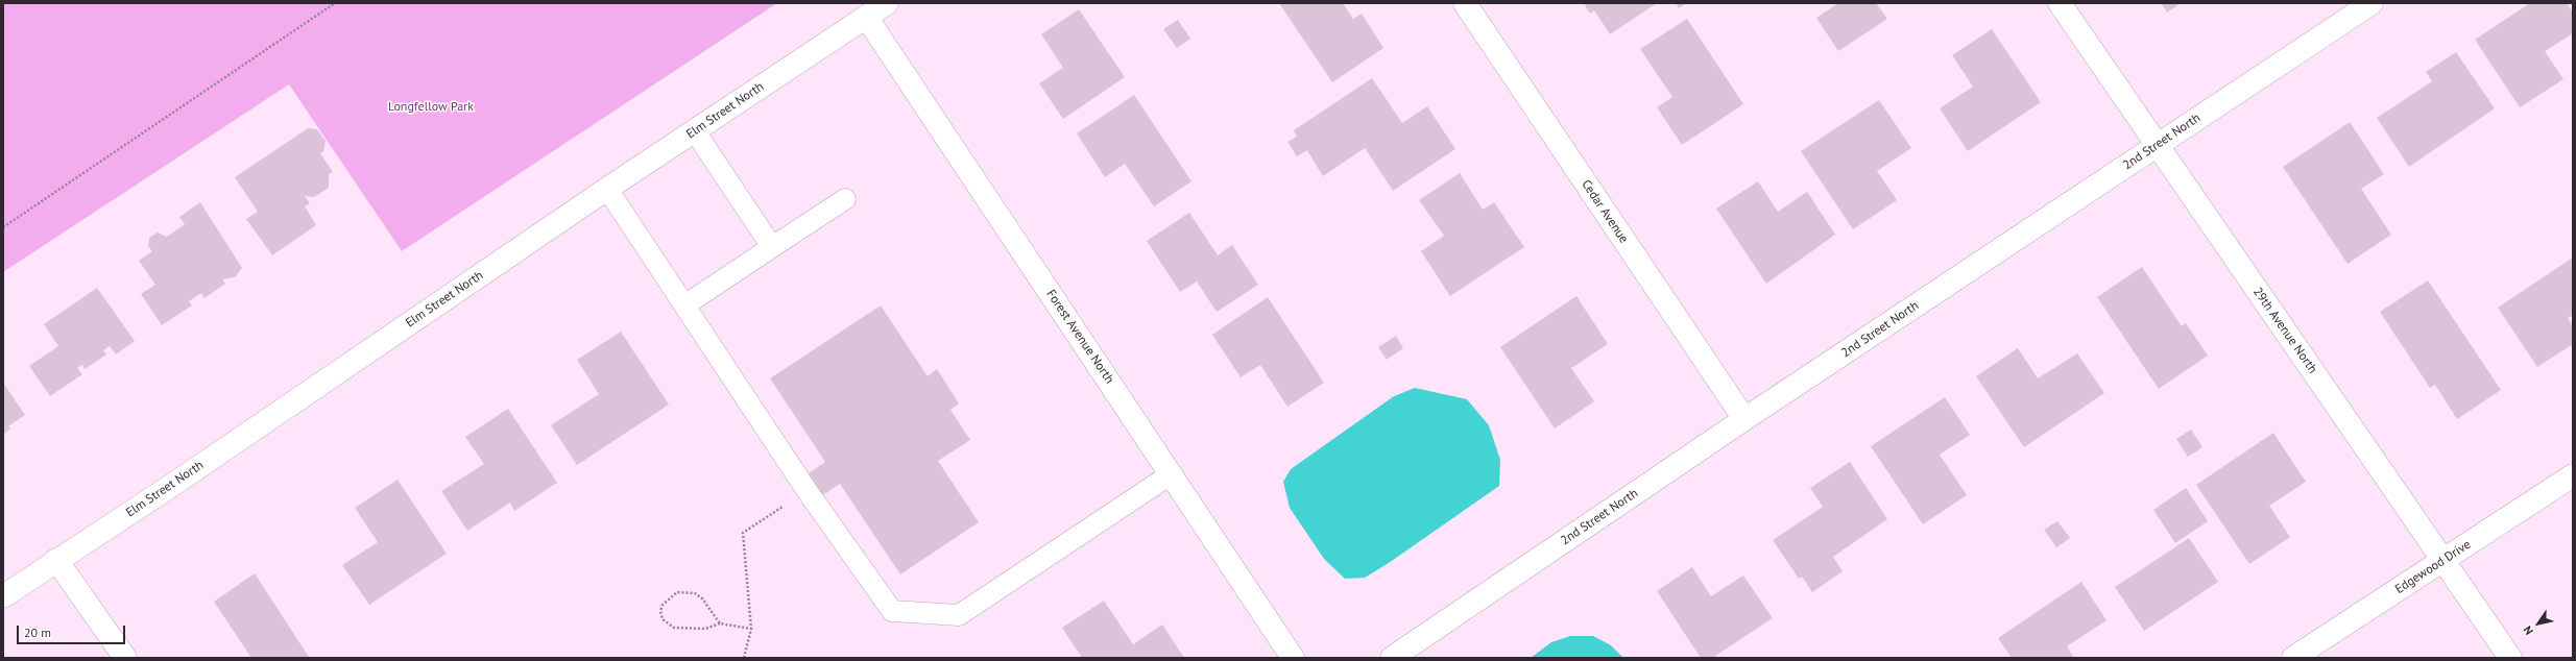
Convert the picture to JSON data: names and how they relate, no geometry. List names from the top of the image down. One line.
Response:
{"streets":{"street":["Elm Street North","2nd Street North","Cedar Avenue","29th Avenue North","Forest Avenue North","Edgewood Drive"]},"crossings":[["Elm Street North","Forest Avenue North"],["2nd Street North","Cedar Avenue"],["2nd Street North","29th Avenue North"],["29th Avenue North","Edgewood Drive"]],"parks":["Longfellow Park"],"scale_bar":"20 m","north":"bottom left"}
